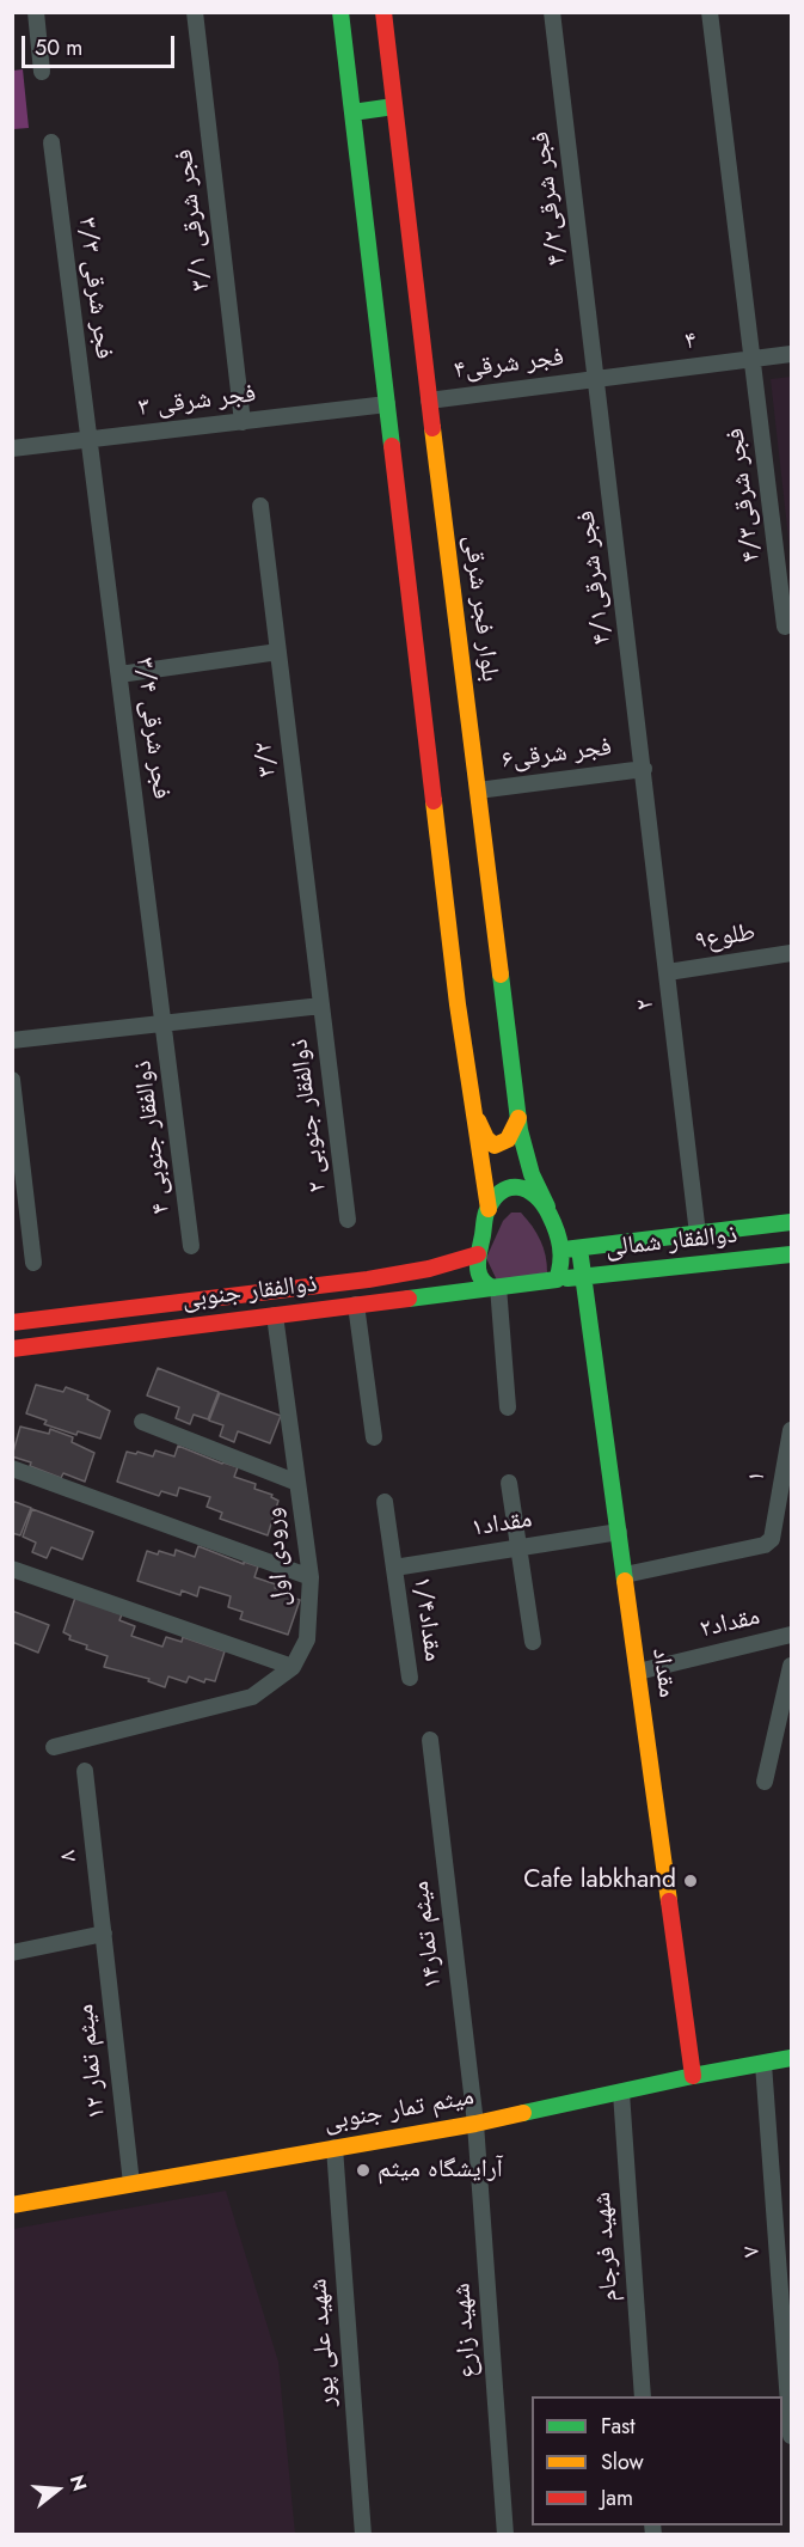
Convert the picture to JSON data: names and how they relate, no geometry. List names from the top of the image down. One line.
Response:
{"streets":{"main road":["بلوار فجر شرقی","ذوالفقار شمالی","ذوالفقار جنوبی","مقداد","میثم تمار جنوبی"],"street":["فجر شرقی۴/۲","۳/۱ فجر شرقی","۳/۳ فجر شرقی","۴","فجر شرقی۴","۳ فجر شرقی","فجر شرقی۴/۳","فجر شرقی۴/۱","۳/۴ فجر شرقی","فجر شرقی۶","۳/۲","طلوع۹","۲","۲ ذوالفقار جنوبی","۴ ذوالفقار جنوبی","۱","مقداد۱","ورودی اول","مقداد۱/۴","مقداد۲","۸","میثم تمار۱۴","میثم تمار ۱۲","شهید فرجام","۷","شهید زارع","شهید علی پور"]},"crossings":[["فجر شرقی۴/۲","۴"],["فجر شرقی۴/۲","فجر شرقی۴"],["فجر شرقی۴/۲","فجر شرقی۴/۱"],["۳/۱ فجر شرقی","۳ فجر شرقی"],["۳/۳ فجر شرقی","۳ فجر شرقی"],["۳/۳ فجر شرقی","۳/۴ فجر شرقی"],["۴","فجر شرقی۴"],["۴","فجر شرقی۴/۳"],["۴","فجر شرقی۴/۱"],["فجر شرقی۴","فجر شرقی۴/۱"],["فجر شرقی۴","بلوار فجر شرقی"],["۳ فجر شرقی","۳/۴ فجر شرقی"],["فجر شرقی۴/۱","فجر شرقی۶"],["فجر شرقی۴/۱","۲"],["بلوار فجر شرقی","فجر شرقی۶"],["بلوار فجر شرقی","ذوالفقار شمالی"],["بلوار فجر شرقی","ذوالفقار جنوبی"],["۳/۴ فجر شرقی","۴ ذوالفقار جنوبی"],["فجر شرقی۶","۲"],["۳/۲","۲ ذوالفقار جنوبی"],["طلوع۹","۲"],["۲","ذوالفقار شمالی"],["ذوالفقار شمالی","ذوالفقار جنوبی"],["ذوالفقار شمالی","مقداد"],["ذوالفقار جنوبی","ورودی اول"],["۱","مقداد"],["مقداد۱","مقداد۱/۴"],["مقداد۱","مقداد"],["مقداد۲","مقداد"],["مقداد","میثم تمار جنوبی"],["۸","میثم تمار ۱۲"],["میثم تمار۱۴","میثم تمار جنوبی"],["میثم تمار۱۴","شهید زارع"],["میثم تمار ۱۲","میثم تمار جنوبی"],["میثم تمار جنوبی","شهید فرجام"],["میثم تمار جنوبی","۷"],["میثم تمار جنوبی","شهید زارع"],["میثم تمار جنوبی","شهید علی پور"]],"places":["Cafe labkhand","آرایشگاه میثم"],"legend":["Fast","Slow","Jam"],"scale_bar":"50 m","north":"right"}
